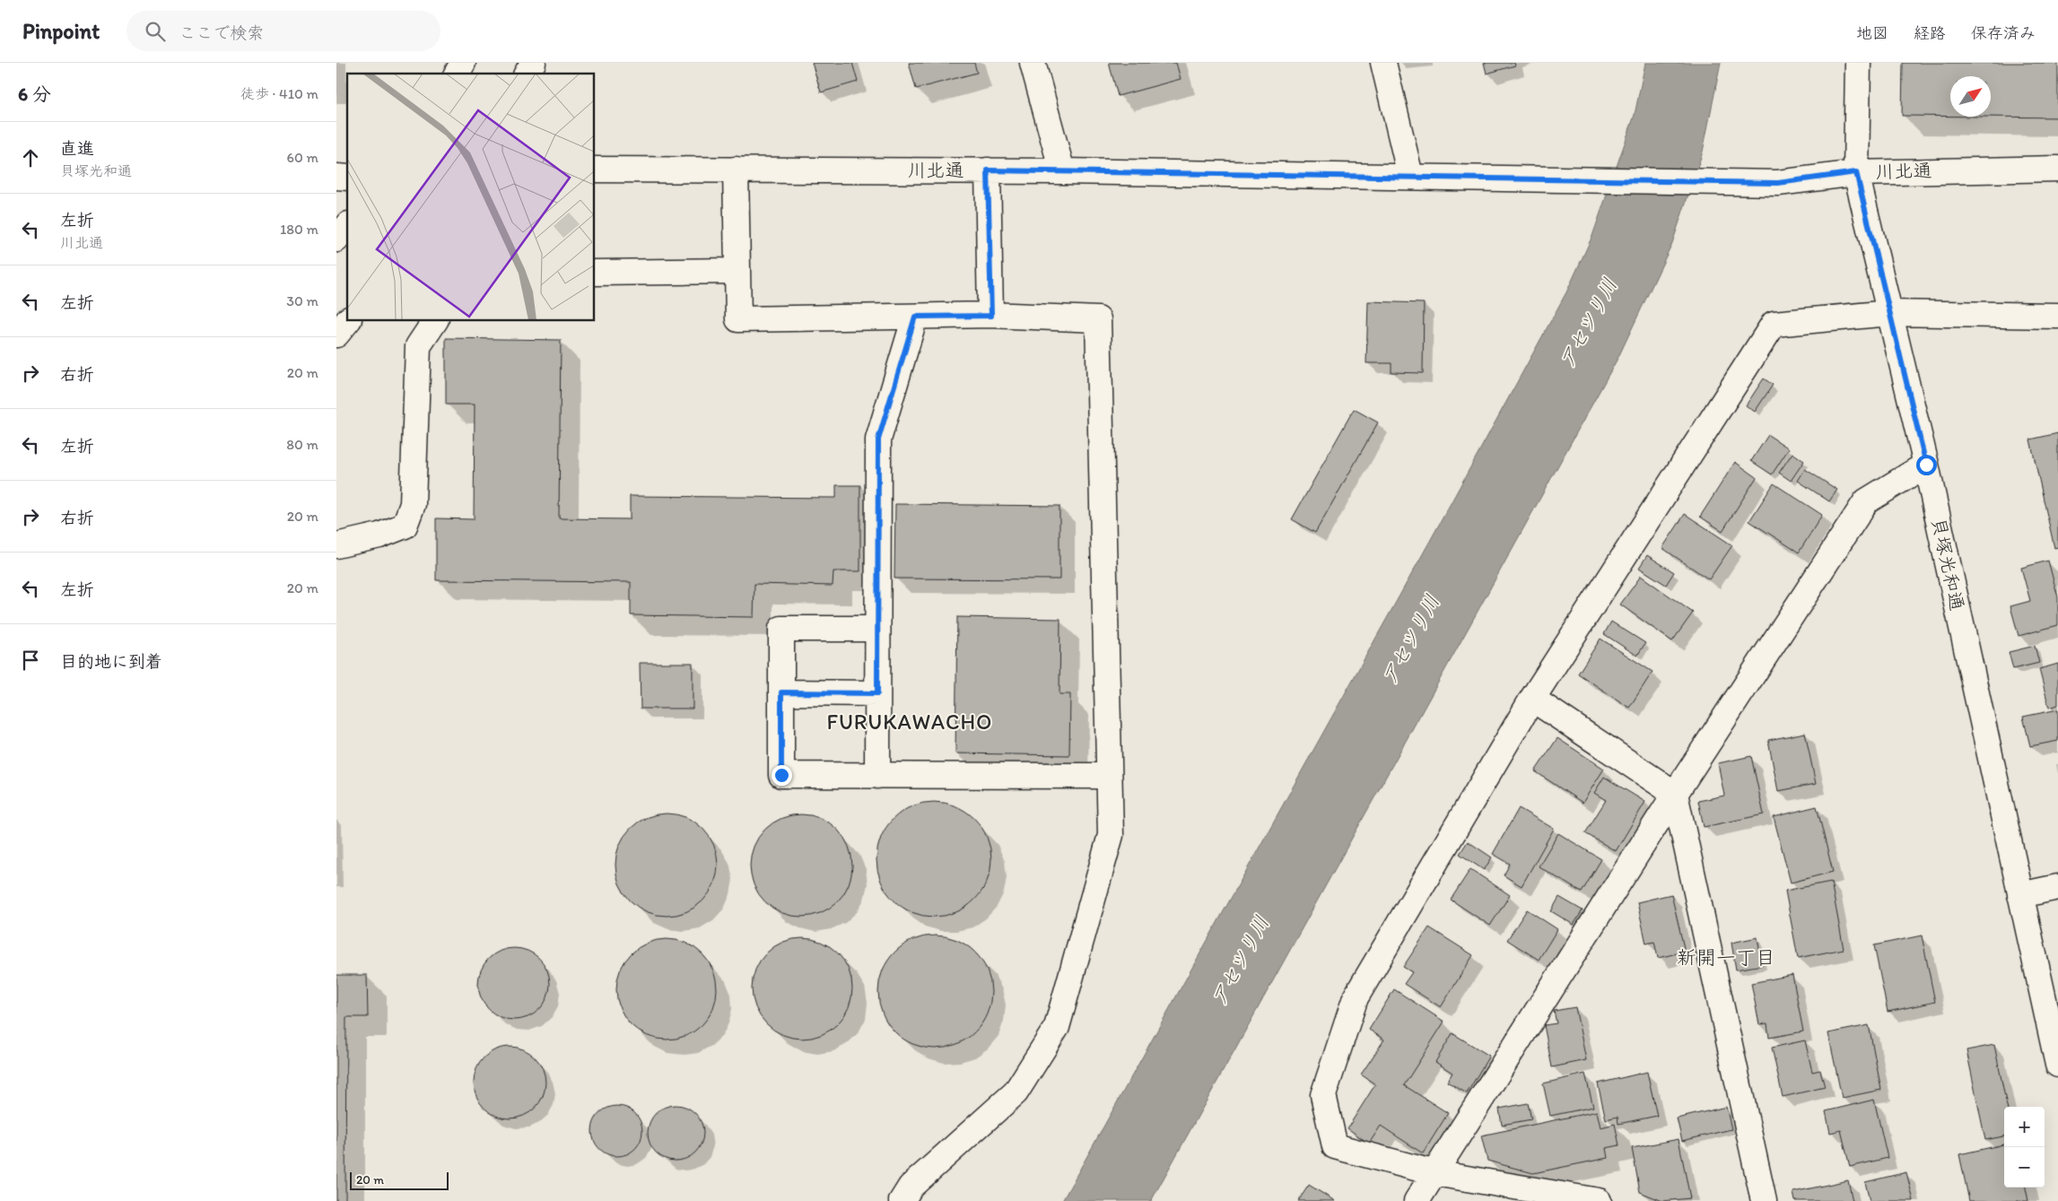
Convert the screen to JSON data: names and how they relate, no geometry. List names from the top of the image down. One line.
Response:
{"streets":{"main road":["川北通","貝塚光和通"]},"crossings":[["川北通","貝塚光和通"]],"districts":["FURUKAWACHO","新開一丁目"],"water":["アセツリ川"],"scale_bar":"20 m","north":"top right","page":{"header":"Pinpoint","search":"ここで検索","nav":["地図","経路","保存済み"],"heading":["6 分","徒歩 · 410 m"],"list":[["直進","貝塚光和通","60 m"],["左折","川北通","180 m"],["左折","30 m"],["右折","20 m"],["左折","80 m"],["右折","20 m"],["左折","20 m"],"目的地に到着"],"map_buttons":["+","−"],"scale":"20 m"}}
